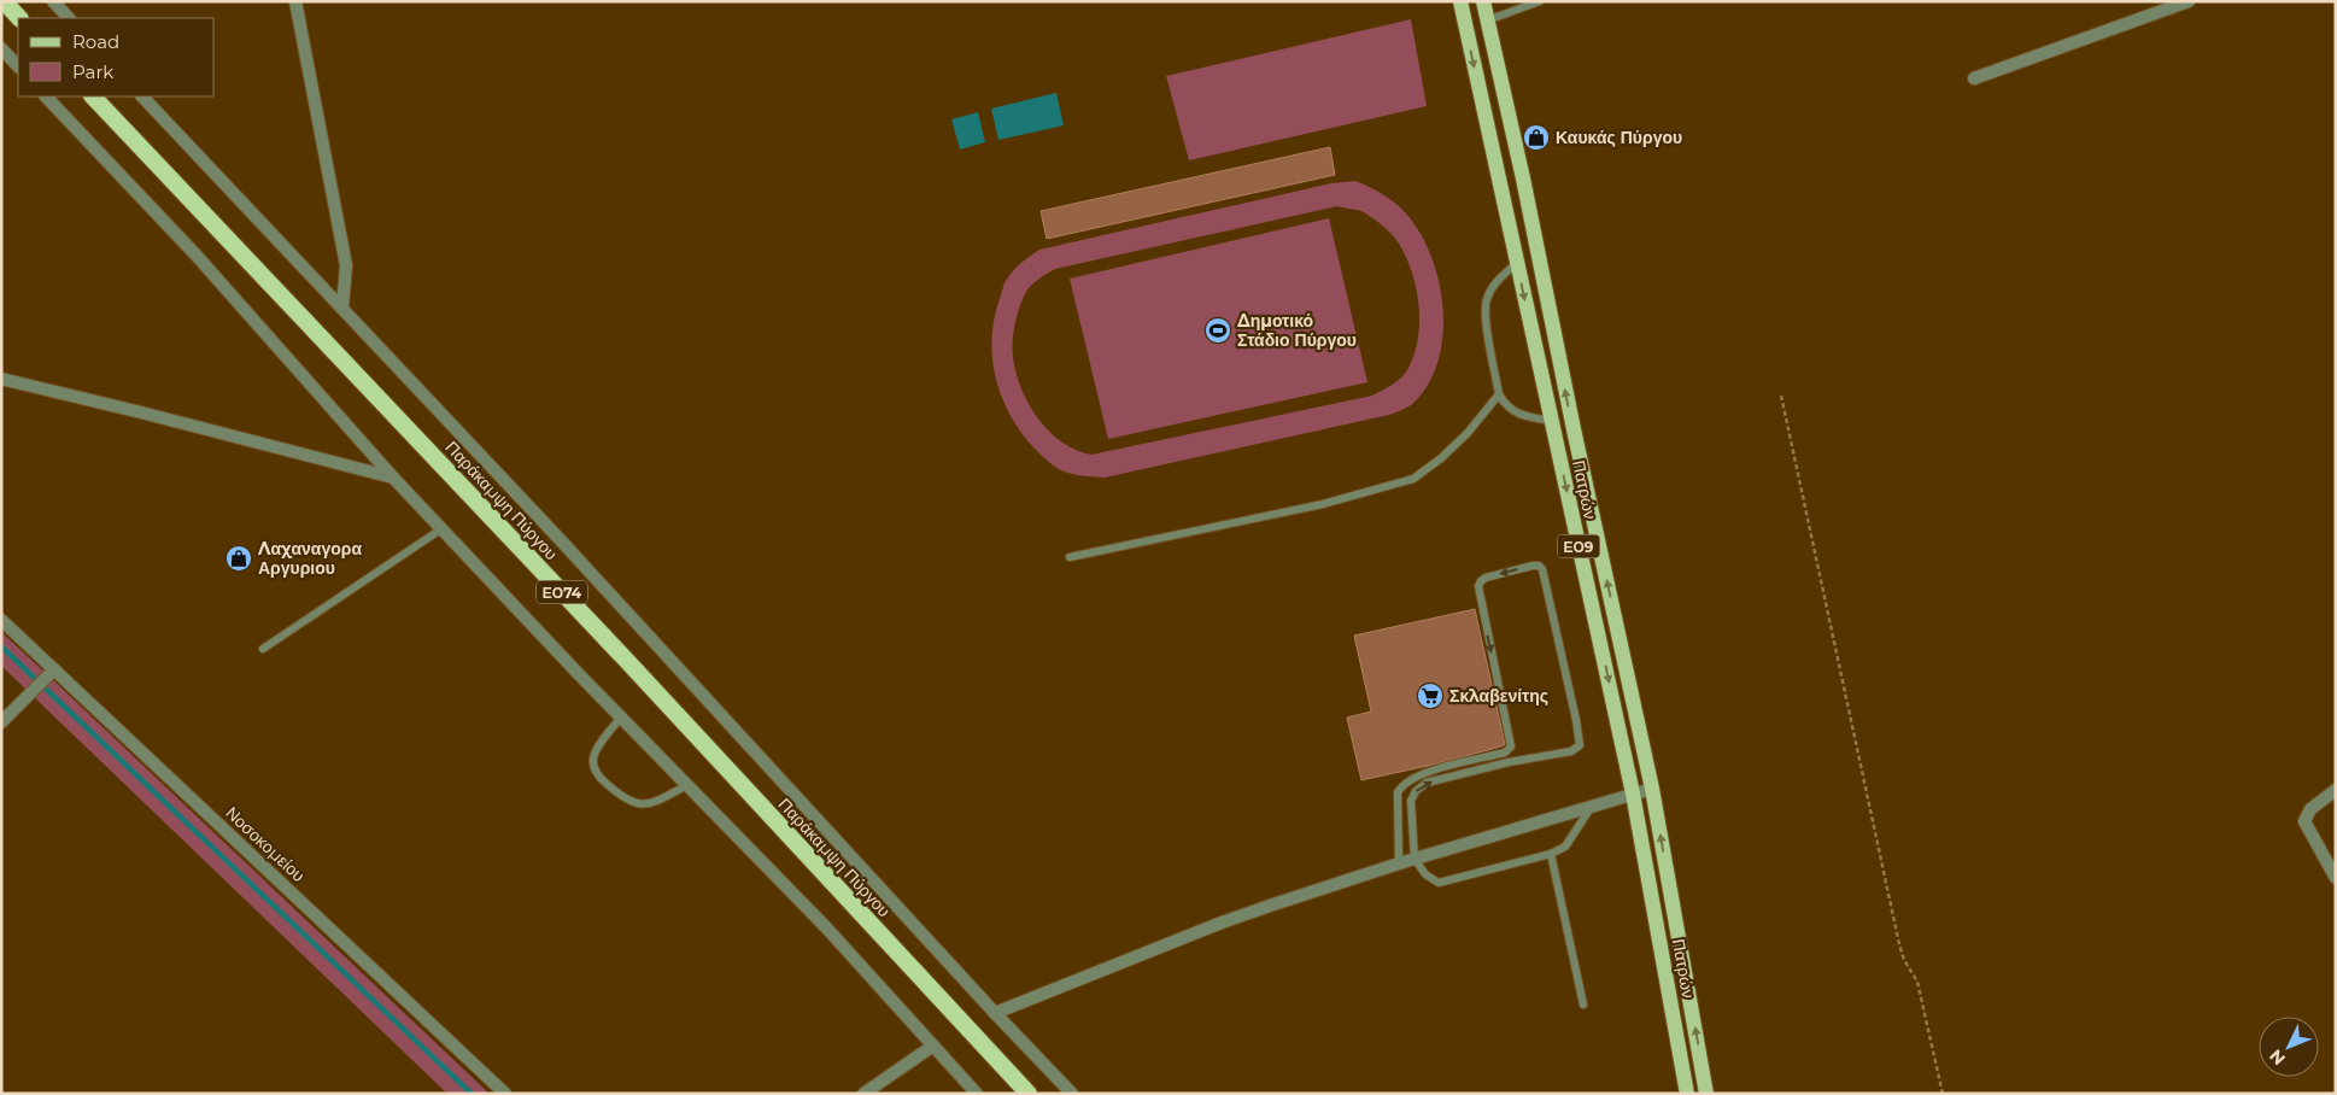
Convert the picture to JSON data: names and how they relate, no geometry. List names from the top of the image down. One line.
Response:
{"streets":{"highway":["Παράκαμψη Πύργου","ΕΟ74"],"main road":["Πατρών","ΕΟ9"],"street":["Νοσοκομείου"]},"places":{"shop":["Καυκάς Πύργου","Λαχαναγορα Αργυριου"],"sports":["Δημοτικό Στάδιο Πύργου"],"supermarket":["Σκλαβενίτης"]},"legend":["Road","Park"],"north":"bottom left"}
